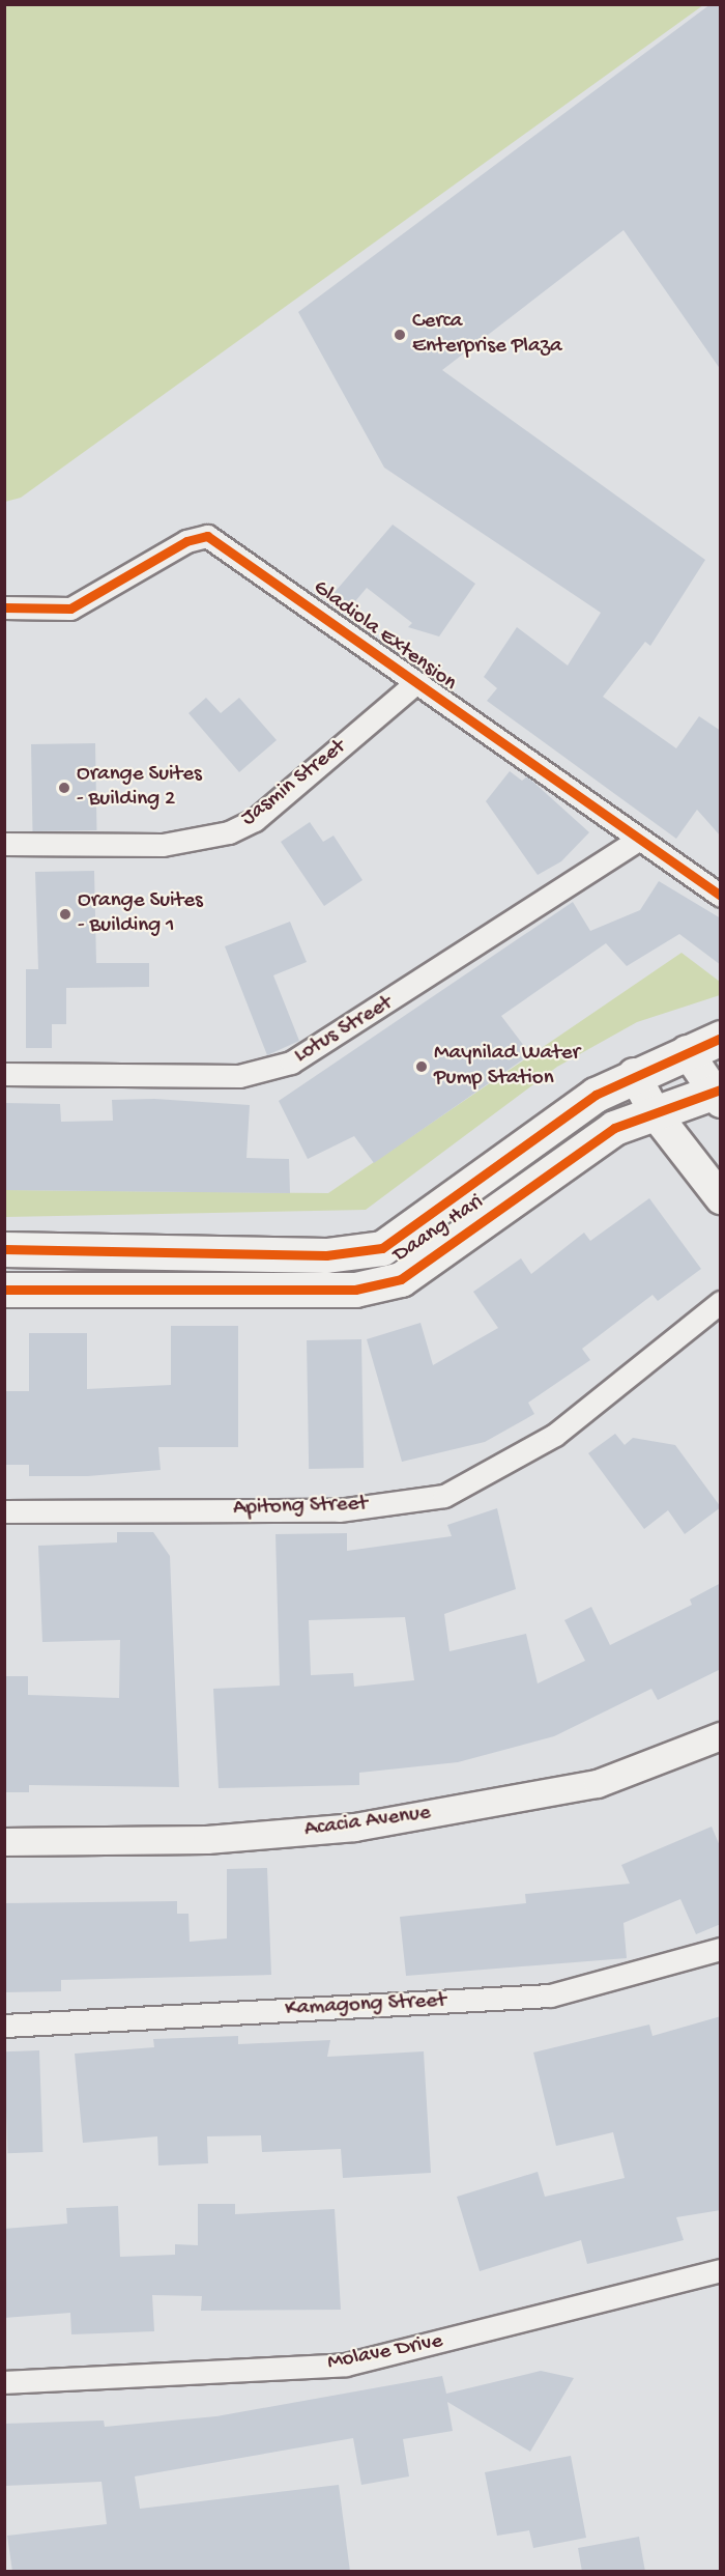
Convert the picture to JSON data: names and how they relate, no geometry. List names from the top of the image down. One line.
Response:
{"streets":{"main road":["Daang Hari"],"street":["Gladiola Extension","Jasmin Street","Lotus Street","Apitong Street","Acacia Avenue","Kamagong Street","Molave Drive"]},"crossings":[["Gladiola Extension","Jasmin Street"],["Gladiola Extension","Lotus Street"]],"places":["Cerca Enterprise Plaza","Orange Suites - Building 2","Orange Suites - Building 1","Maynilad Water Pump Station"]}
